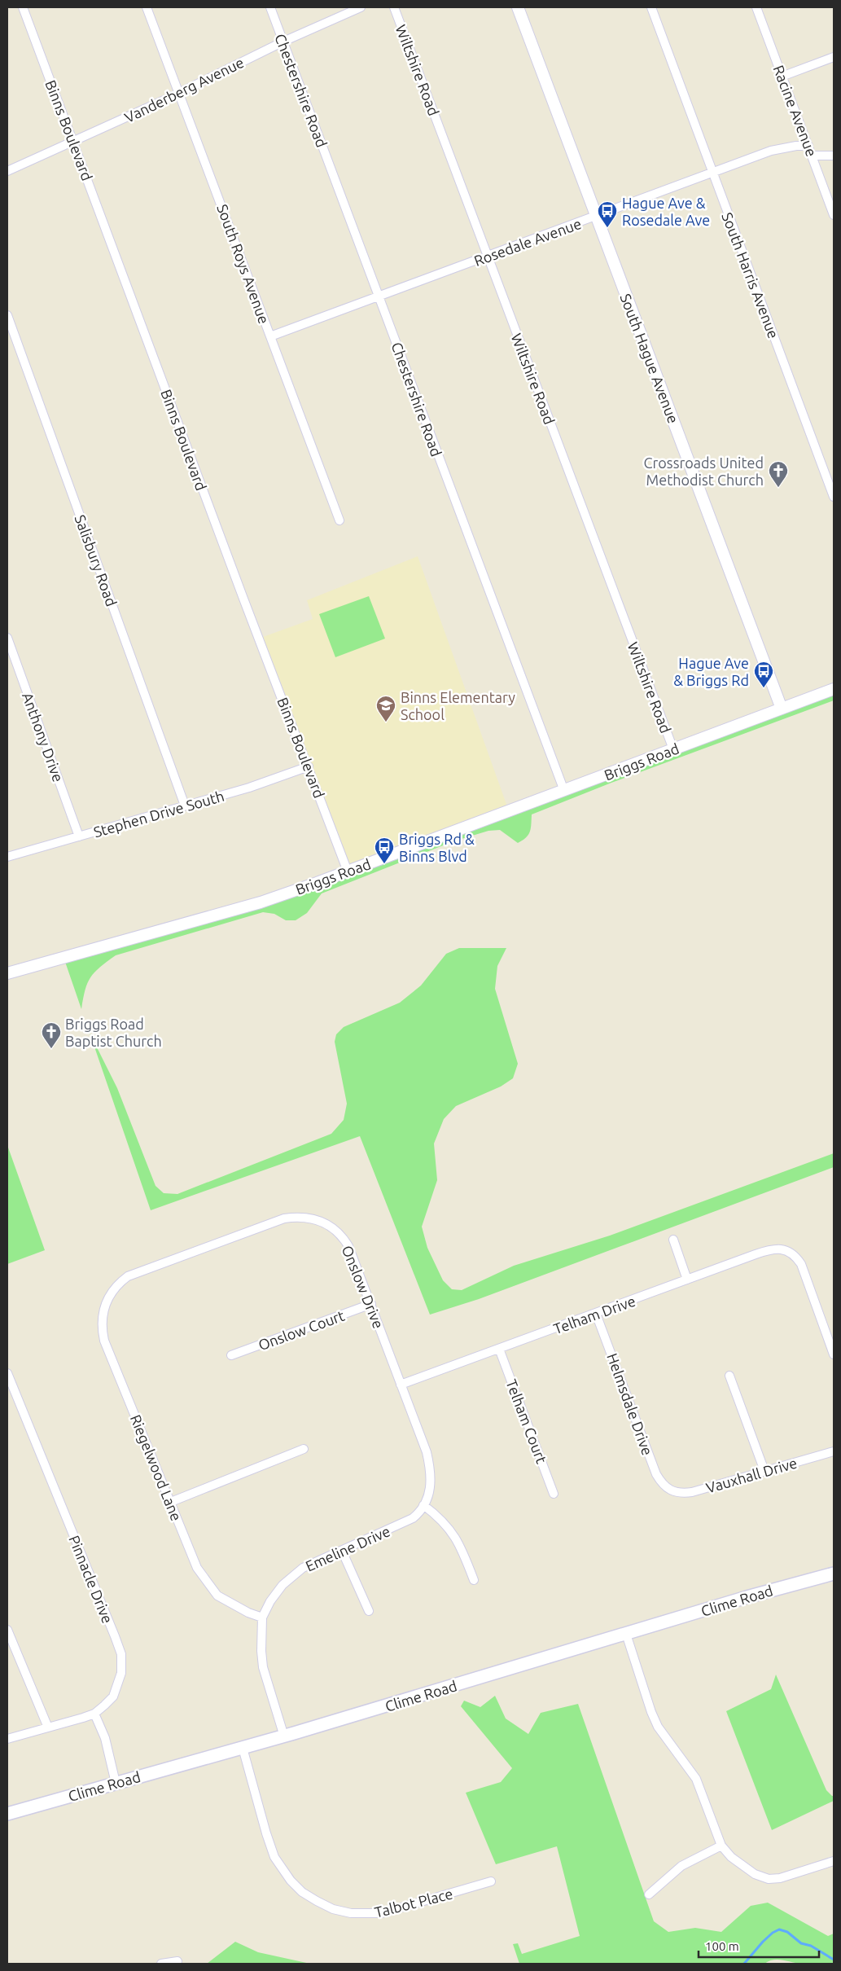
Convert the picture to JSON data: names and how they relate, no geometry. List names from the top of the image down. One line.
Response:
{"streets":{"main road":["Clime Road"],"street":["Wiltshire Road","Vanderberg Avenue","Chestershire Road","Racine Avenue","Binns Boulevard","Rosedale Avenue","South Roys Avenue","South Harris Avenue","South Hague Avenue","Salisbury Road","Anthony Drive","Briggs Road","Stephen Drive South","Onslow Drive","Telham Drive","Onslow Court","Helmsdale Drive","Telham Court","Riegelwood Lane","Vauxhall Drive","Emeline Drive","Pinnacle Drive","Talbot Place"]},"crossings":[["Wiltshire Road","Rosedale Avenue"],["Wiltshire Road","Briggs Road"],["Vanderberg Avenue","Chestershire Road"],["Vanderberg Avenue","Binns Boulevard"],["Vanderberg Avenue","South Roys Avenue"],["Chestershire Road","Rosedale Avenue"],["Chestershire Road","Briggs Road"],["Racine Avenue","Rosedale Avenue"],["Binns Boulevard","Briggs Road"],["Binns Boulevard","Stephen Drive South"],["Rosedale Avenue","South Roys Avenue"],["Rosedale Avenue","South Harris Avenue"],["Rosedale Avenue","South Hague Avenue"],["South Hague Avenue","Briggs Road"],["Salisbury Road","Stephen Drive South"],["Anthony Drive","Stephen Drive South"],["Onslow Drive","Telham Drive"],["Onslow Drive","Onslow Court"],["Onslow Drive","Riegelwood Lane"],["Onslow Drive","Emeline Drive"],["Telham Drive","Helmsdale Drive"],["Telham Drive","Telham Court"],["Helmsdale Drive","Vauxhall Drive"],["Riegelwood Lane","Emeline Drive"],["Emeline Drive","Clime Road"],["Clime Road","Talbot Place"]],"places":{"bus stop":["Hague Ave & Rosedale Ave","Hague Ave & Briggs Rd","Briggs Rd & Binns Blvd"],"church":["Crossroads United Methodist Church","Briggs Road Baptist Church"],"school or university":["Binns Elementary School"]},"scale_bar":"100 m"}
